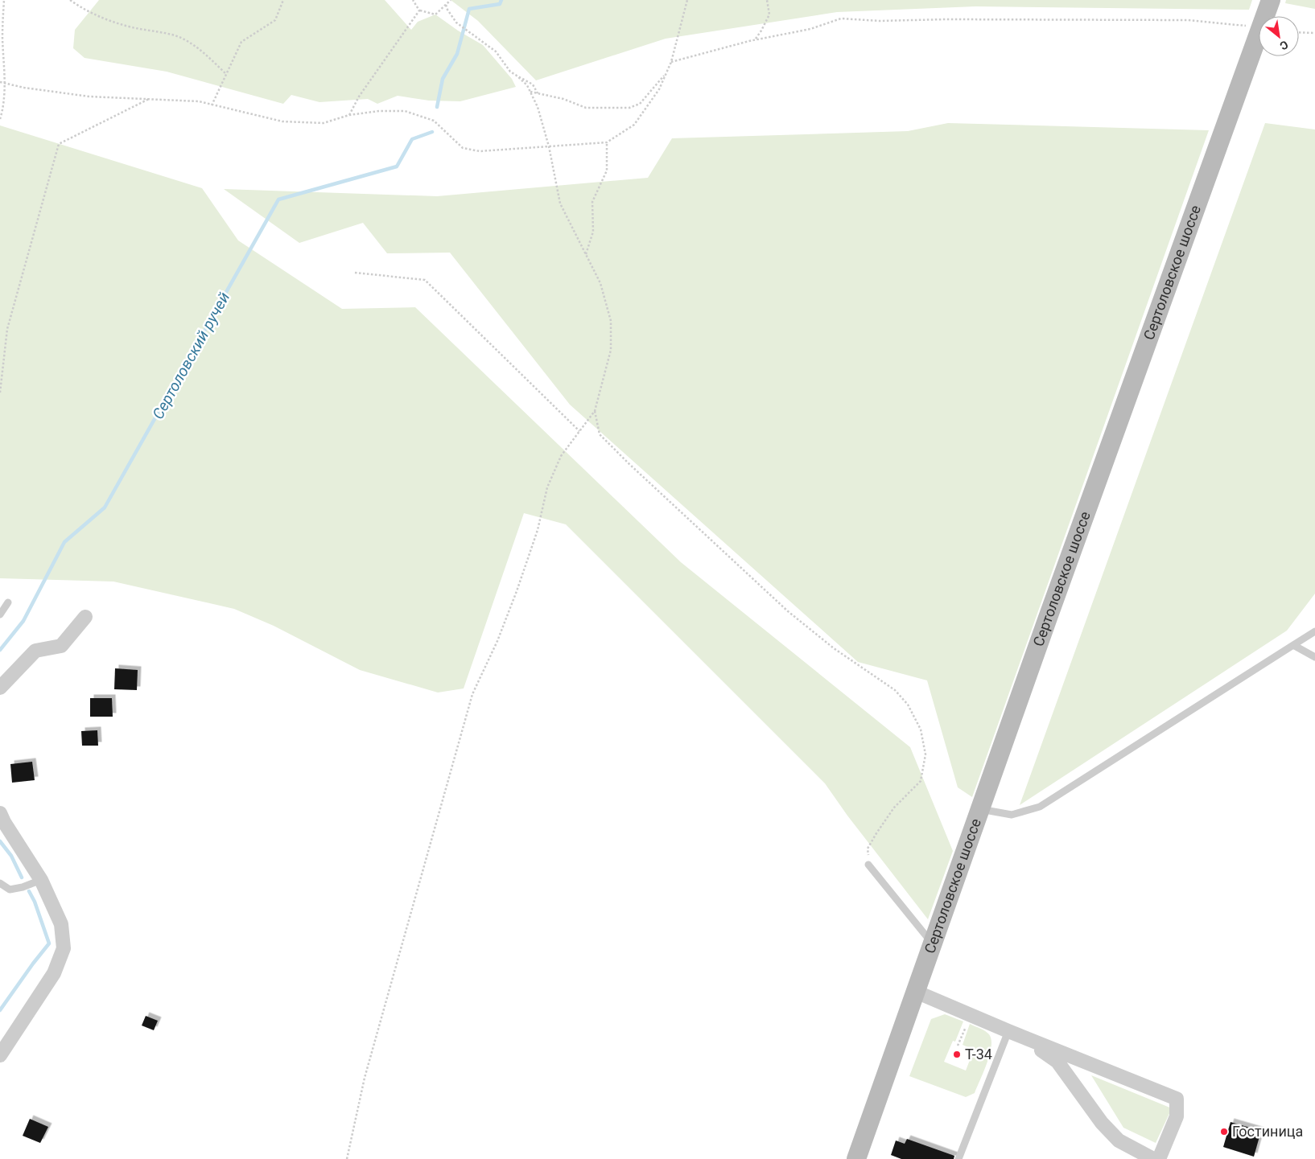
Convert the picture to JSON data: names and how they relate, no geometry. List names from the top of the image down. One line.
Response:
{"streets":{"main road":["Сертоловское шоссе"]},"water":["Сертоловский ручей"],"places":["Т-34","Гостиница"],"north":"bottom right"}
